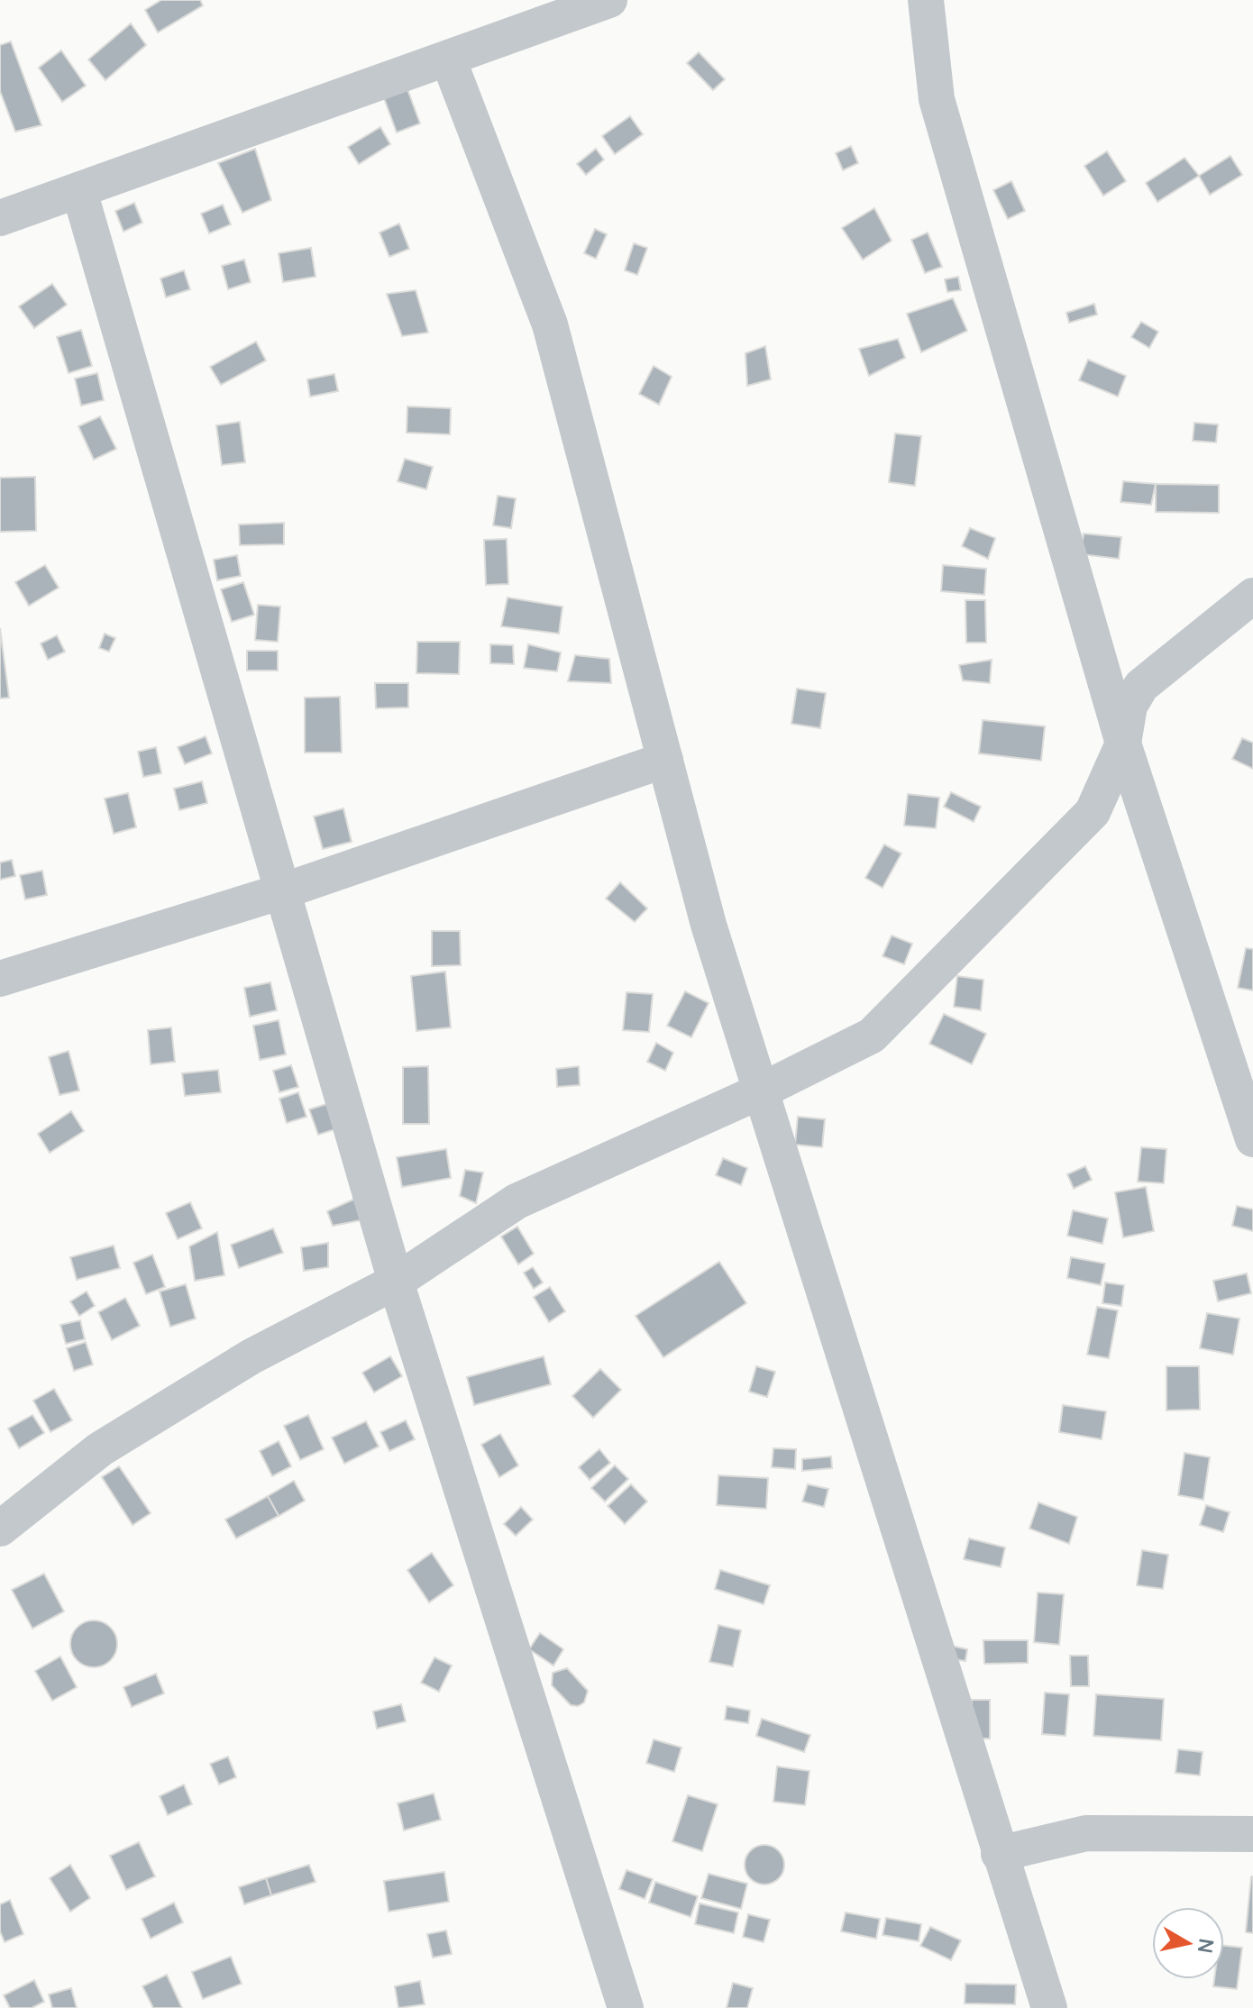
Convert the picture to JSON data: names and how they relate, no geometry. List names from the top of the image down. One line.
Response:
{"north":"right"}
